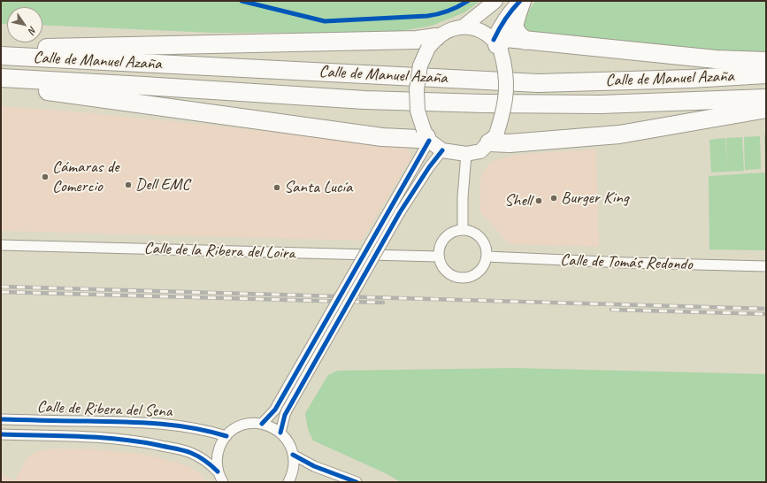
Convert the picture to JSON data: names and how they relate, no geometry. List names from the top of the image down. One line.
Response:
{"streets":{"highway":["Calle de Manuel Azaña"],"street":["Calle de la Ribera del Loira","Calle de Tomás Redondo","Calle de Ribera del Sena"]},"crossings":[["Calle de la Ribera del Loira","Calle de Tomás Redondo"]],"places":["Cámaras de Comercio","Dell EMC","Santa Lucía","Burger King","Shell"],"north":"bottom right"}
